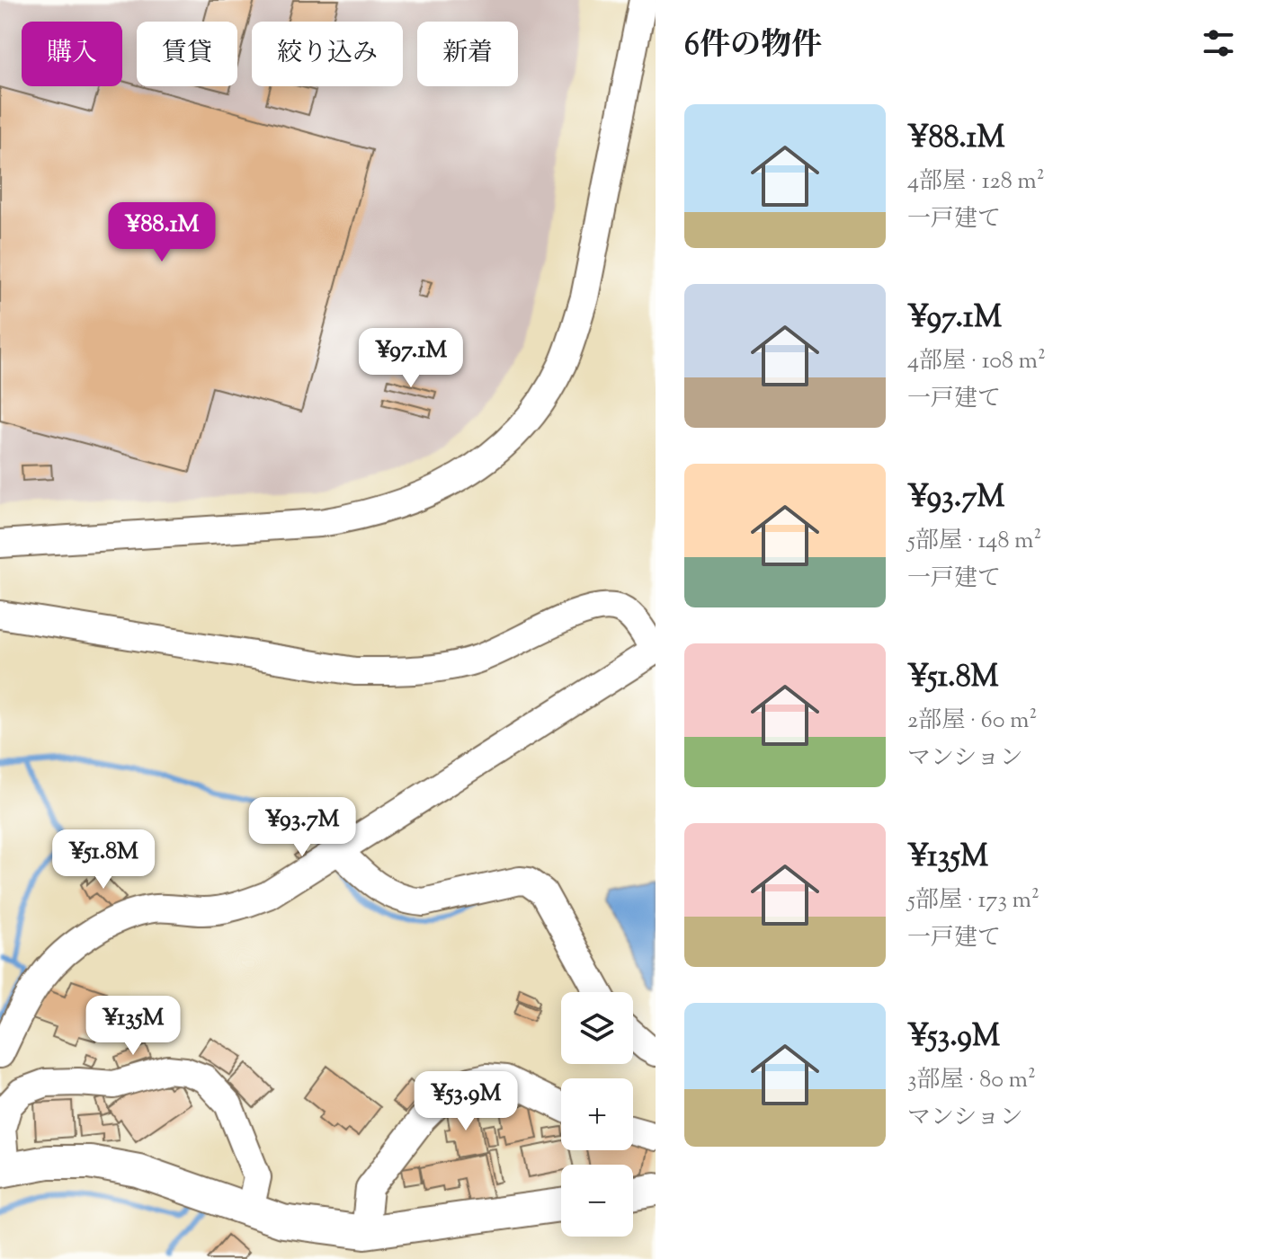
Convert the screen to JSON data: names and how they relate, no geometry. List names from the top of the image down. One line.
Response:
{"page":{"heading":"6件の物件","chip":["購入","賃貸","絞り込み","新着"],"list":[{"name":"¥88.1M","note":"4部屋 · 128 m² · 一戸建て"},{"name":"¥97.1M","note":"4部屋 · 108 m² · 一戸建て"},{"name":"¥93.7M","note":"5部屋 · 148 m² · 一戸建て"},{"name":"¥51.8M","note":"2部屋 · 60 m² · マンション"},{"name":"¥135M","note":"5部屋 · 173 m² · 一戸建て"},{"name":"¥53.9M","note":"3部屋 · 80 m² · マンション"}],"price":["¥88.1M","¥97.1M","¥93.7M","¥51.8M","¥135M","¥53.9M"],"map_buttons":["+","−"]}}
